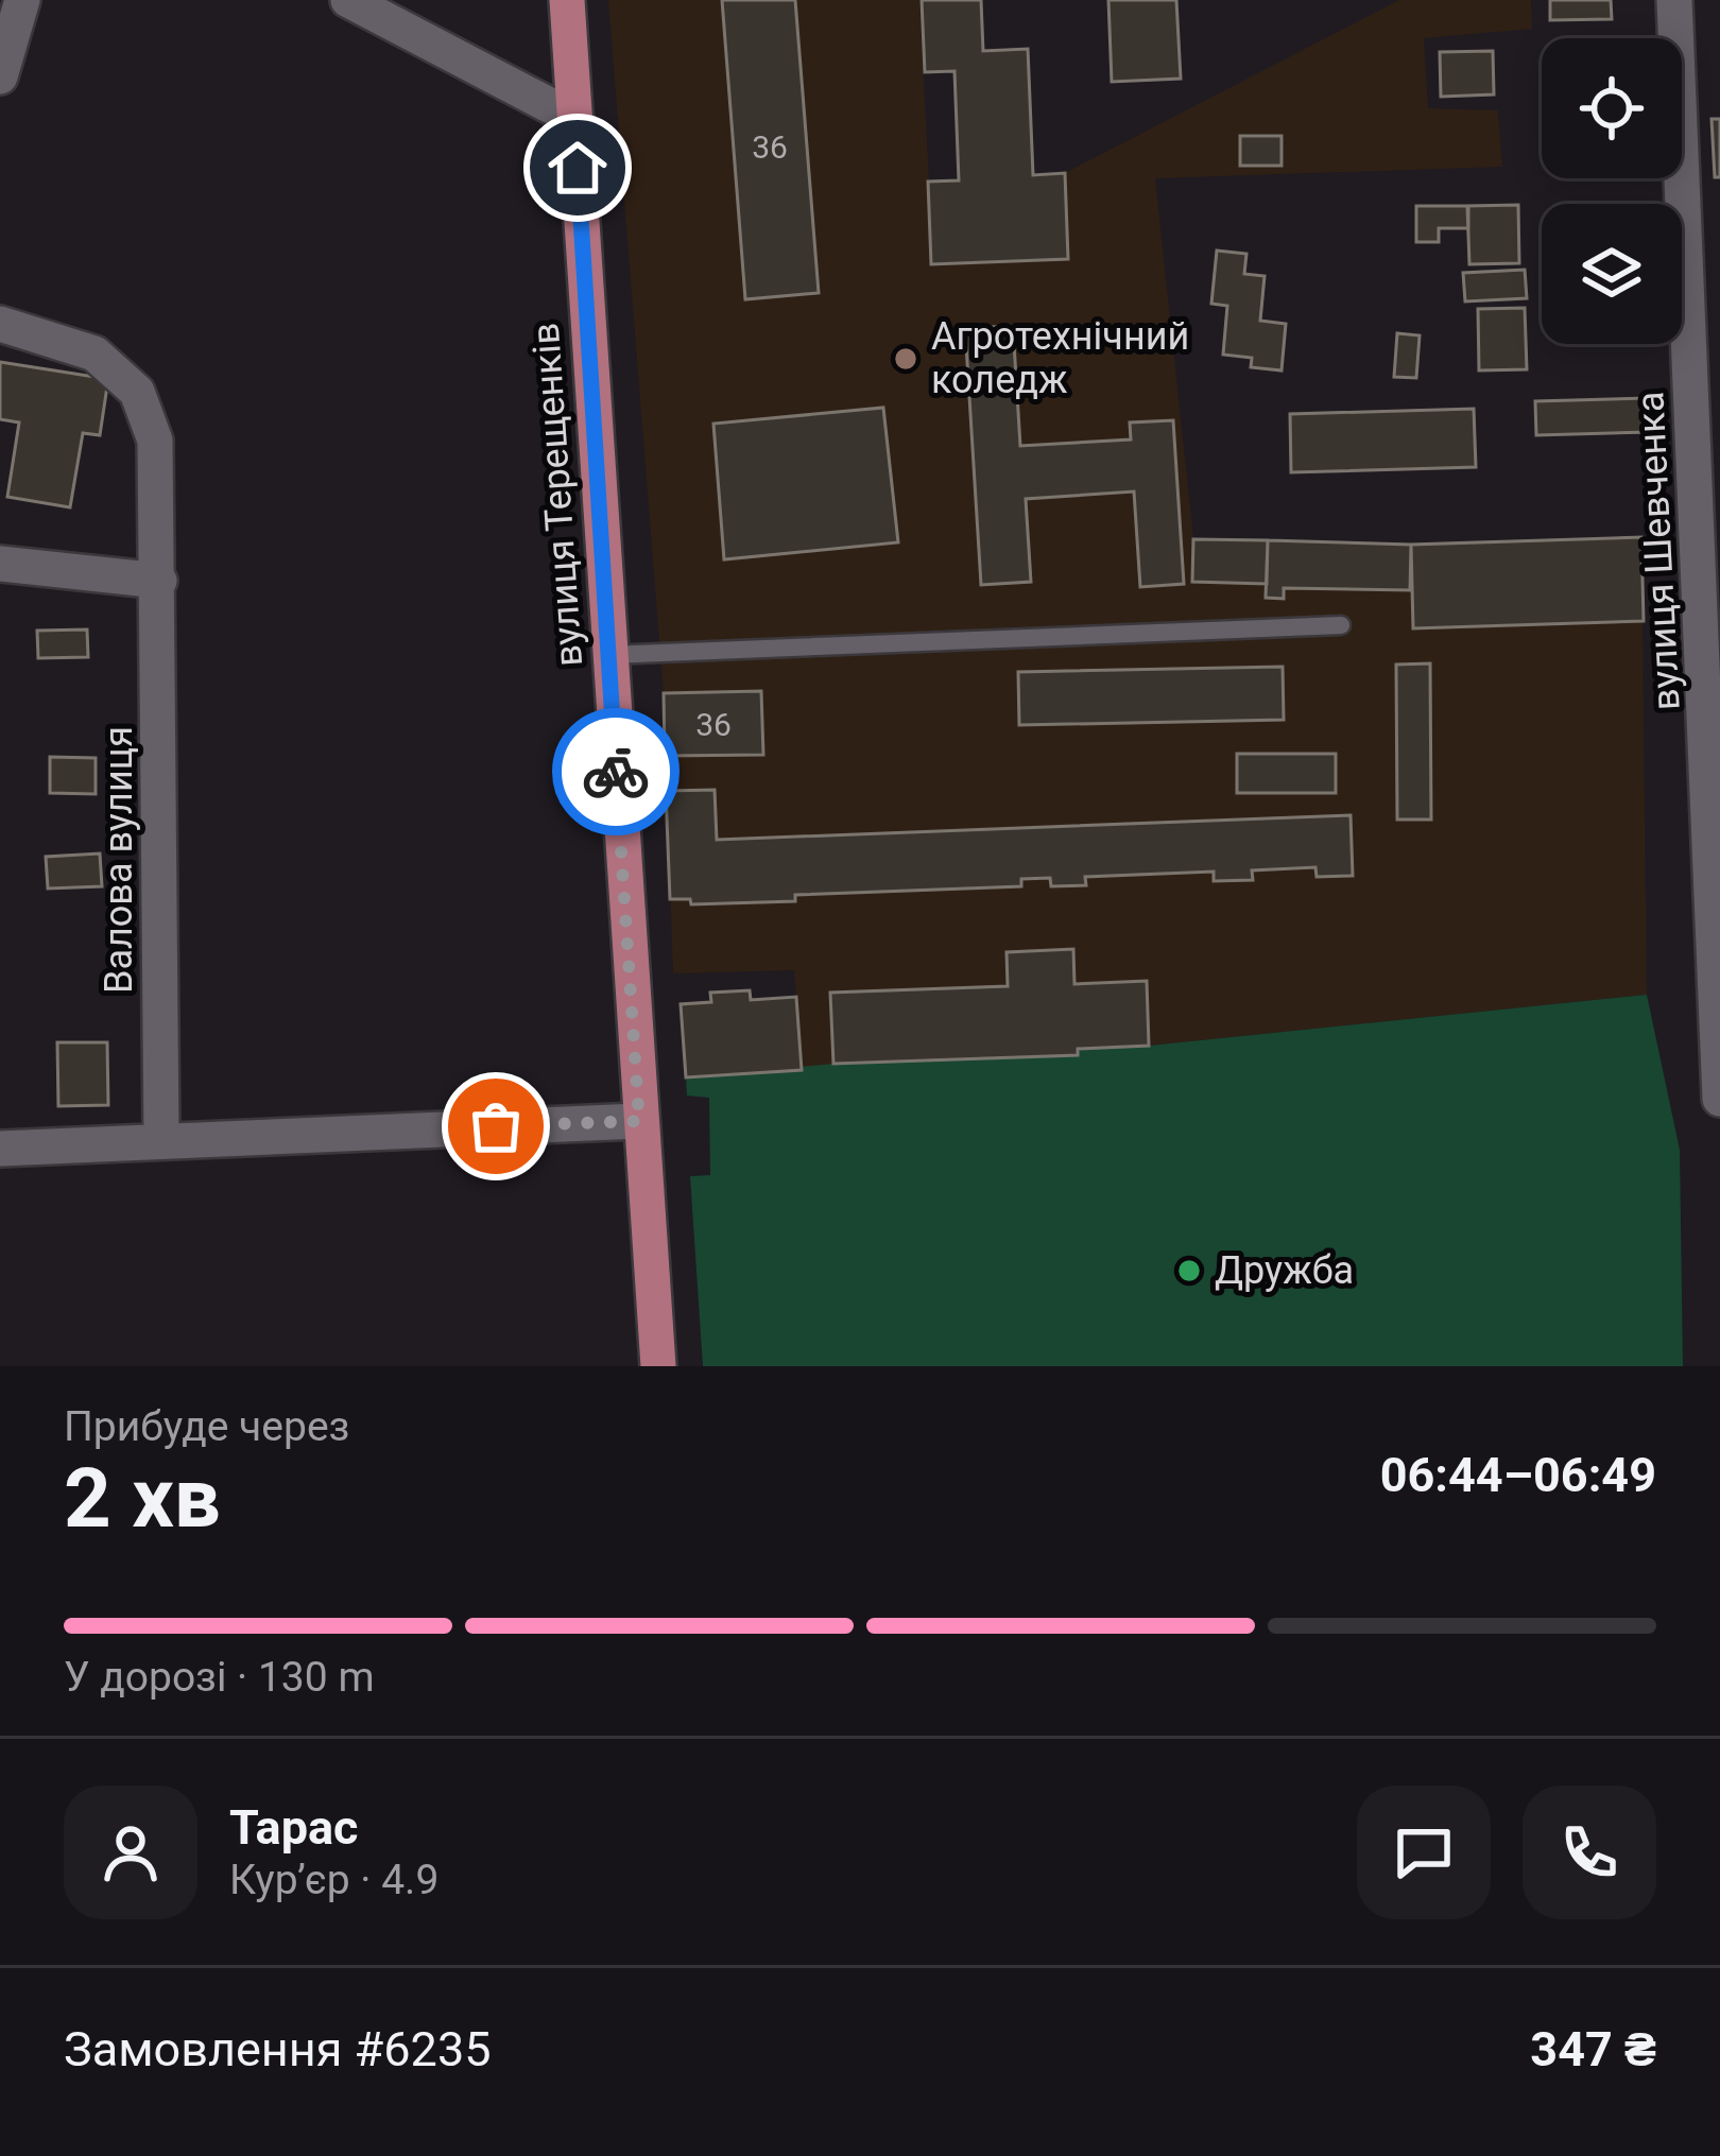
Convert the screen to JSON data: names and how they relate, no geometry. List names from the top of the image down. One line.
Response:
{"streets":{"main road":["вулиця Терещенків"],"street":["вулиця Шевченка","Валова вулиця"]},"places":["Агротехнічний коледж","Дружба"],"house_numbers":["36","36"],"page":{"heading":["2 хв","Прибуде через","06:44–06:49"],"panel":["Тарас","Кур’єр · 4.9","Замовлення #6235","347 ₴"],"bar":"У дорозі · 130 m"}}
